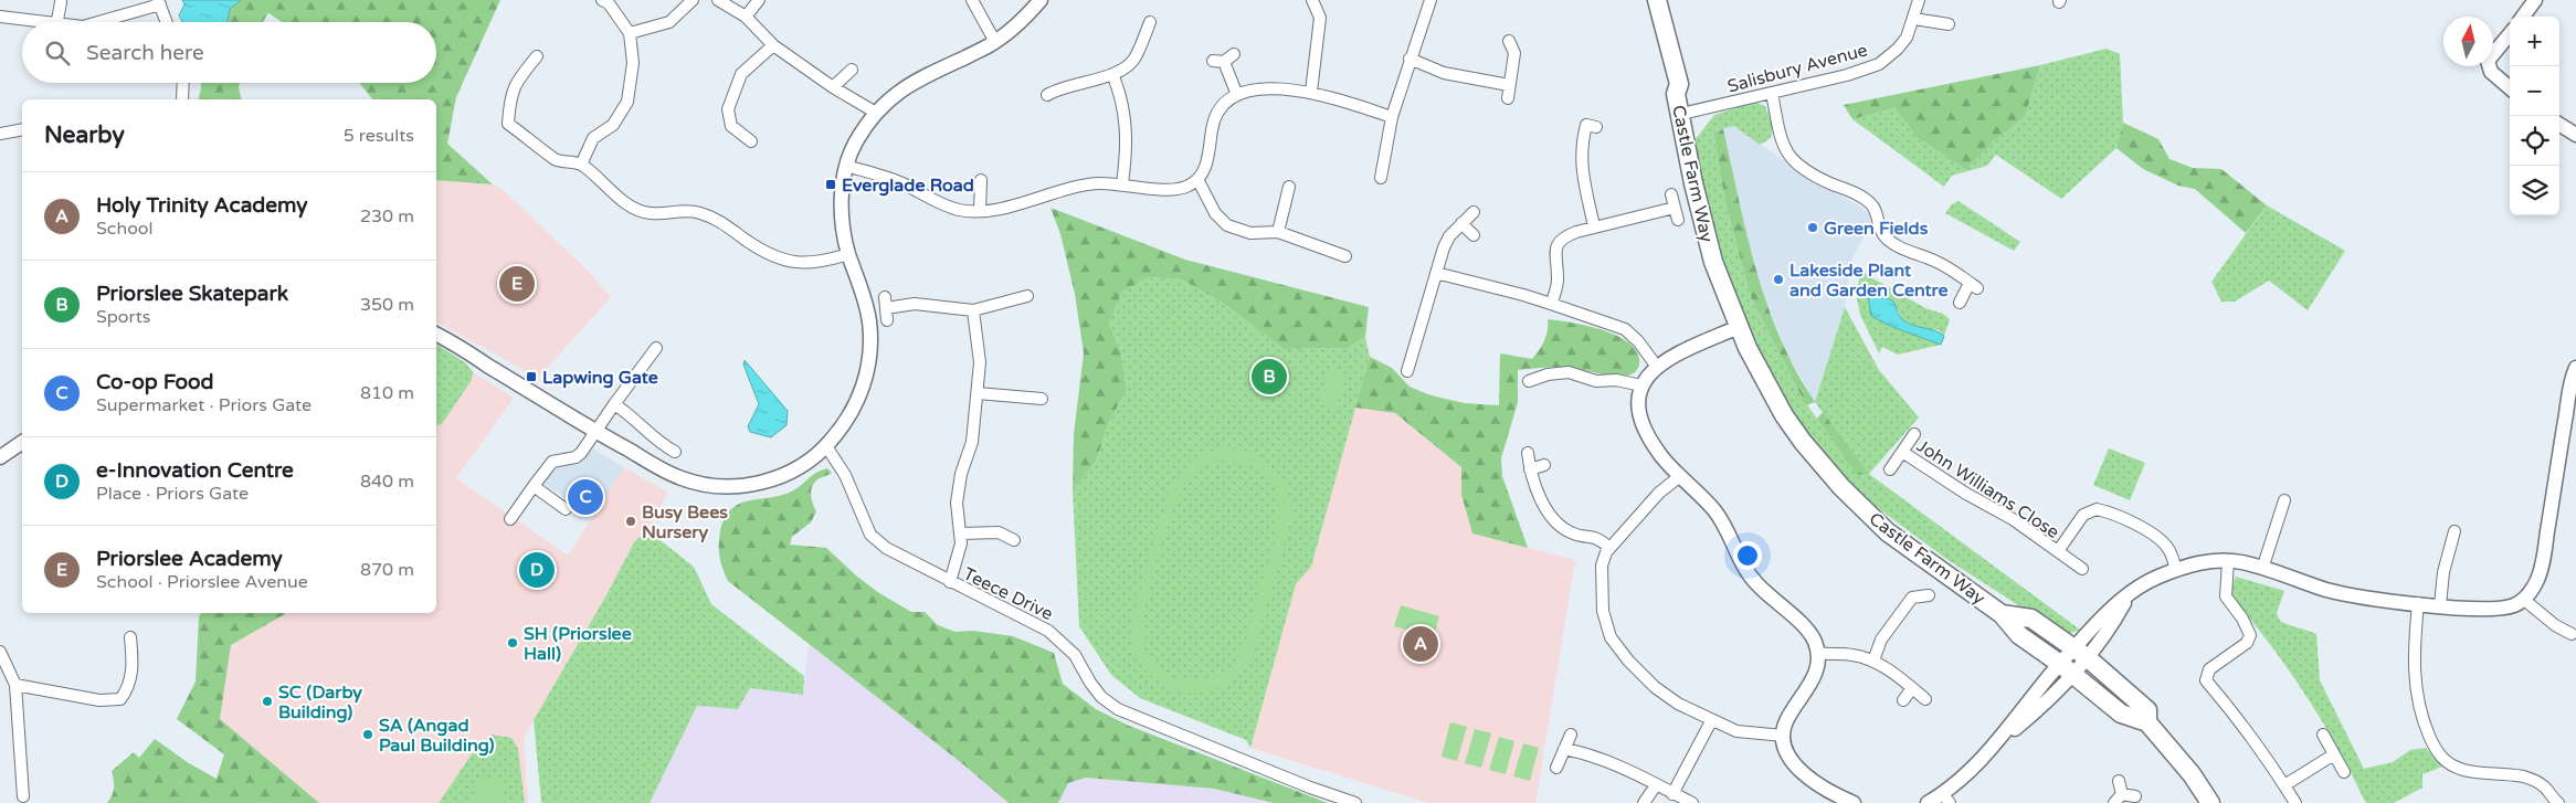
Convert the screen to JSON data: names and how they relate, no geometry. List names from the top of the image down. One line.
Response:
{"streets":{"main road":["Castle Farm Way"],"street":["Salisbury Avenue","John Williams Close","Teece Drive"]},"crossings":[["Salisbury Avenue","Castle Farm Way"]],"places":{"transit":["Everglade Road","Lapwing Gate"],"other":["Green Fields","Lakeside Plant and Garden Centre","Busy Bees Nursery","SH (Priorslee Hall)","SC (Darby Building)","SA (Angad Paul Building)"]},"north":"top","page":{"map_buttons":["+","−"],"search":"Search here","heading":["Nearby","5 results"],"list":[{"mark":"A","name":"Holy Trinity Academy","note":"School","value":"230 m"},{"mark":"B","name":"Priorslee Skatepark","note":"Sports","value":"350 m"},{"mark":"C","name":"Co-op Food","note":"Supermarket · Priors Gate","value":"810 m"},{"mark":"D","name":"e-Innovation Centre","note":"Place · Priors Gate","value":"840 m"},{"mark":"E","name":"Priorslee Academy","note":"School · Priorslee Avenue","value":"870 m"}],"pins":["E","B","C","D","A"]}}
